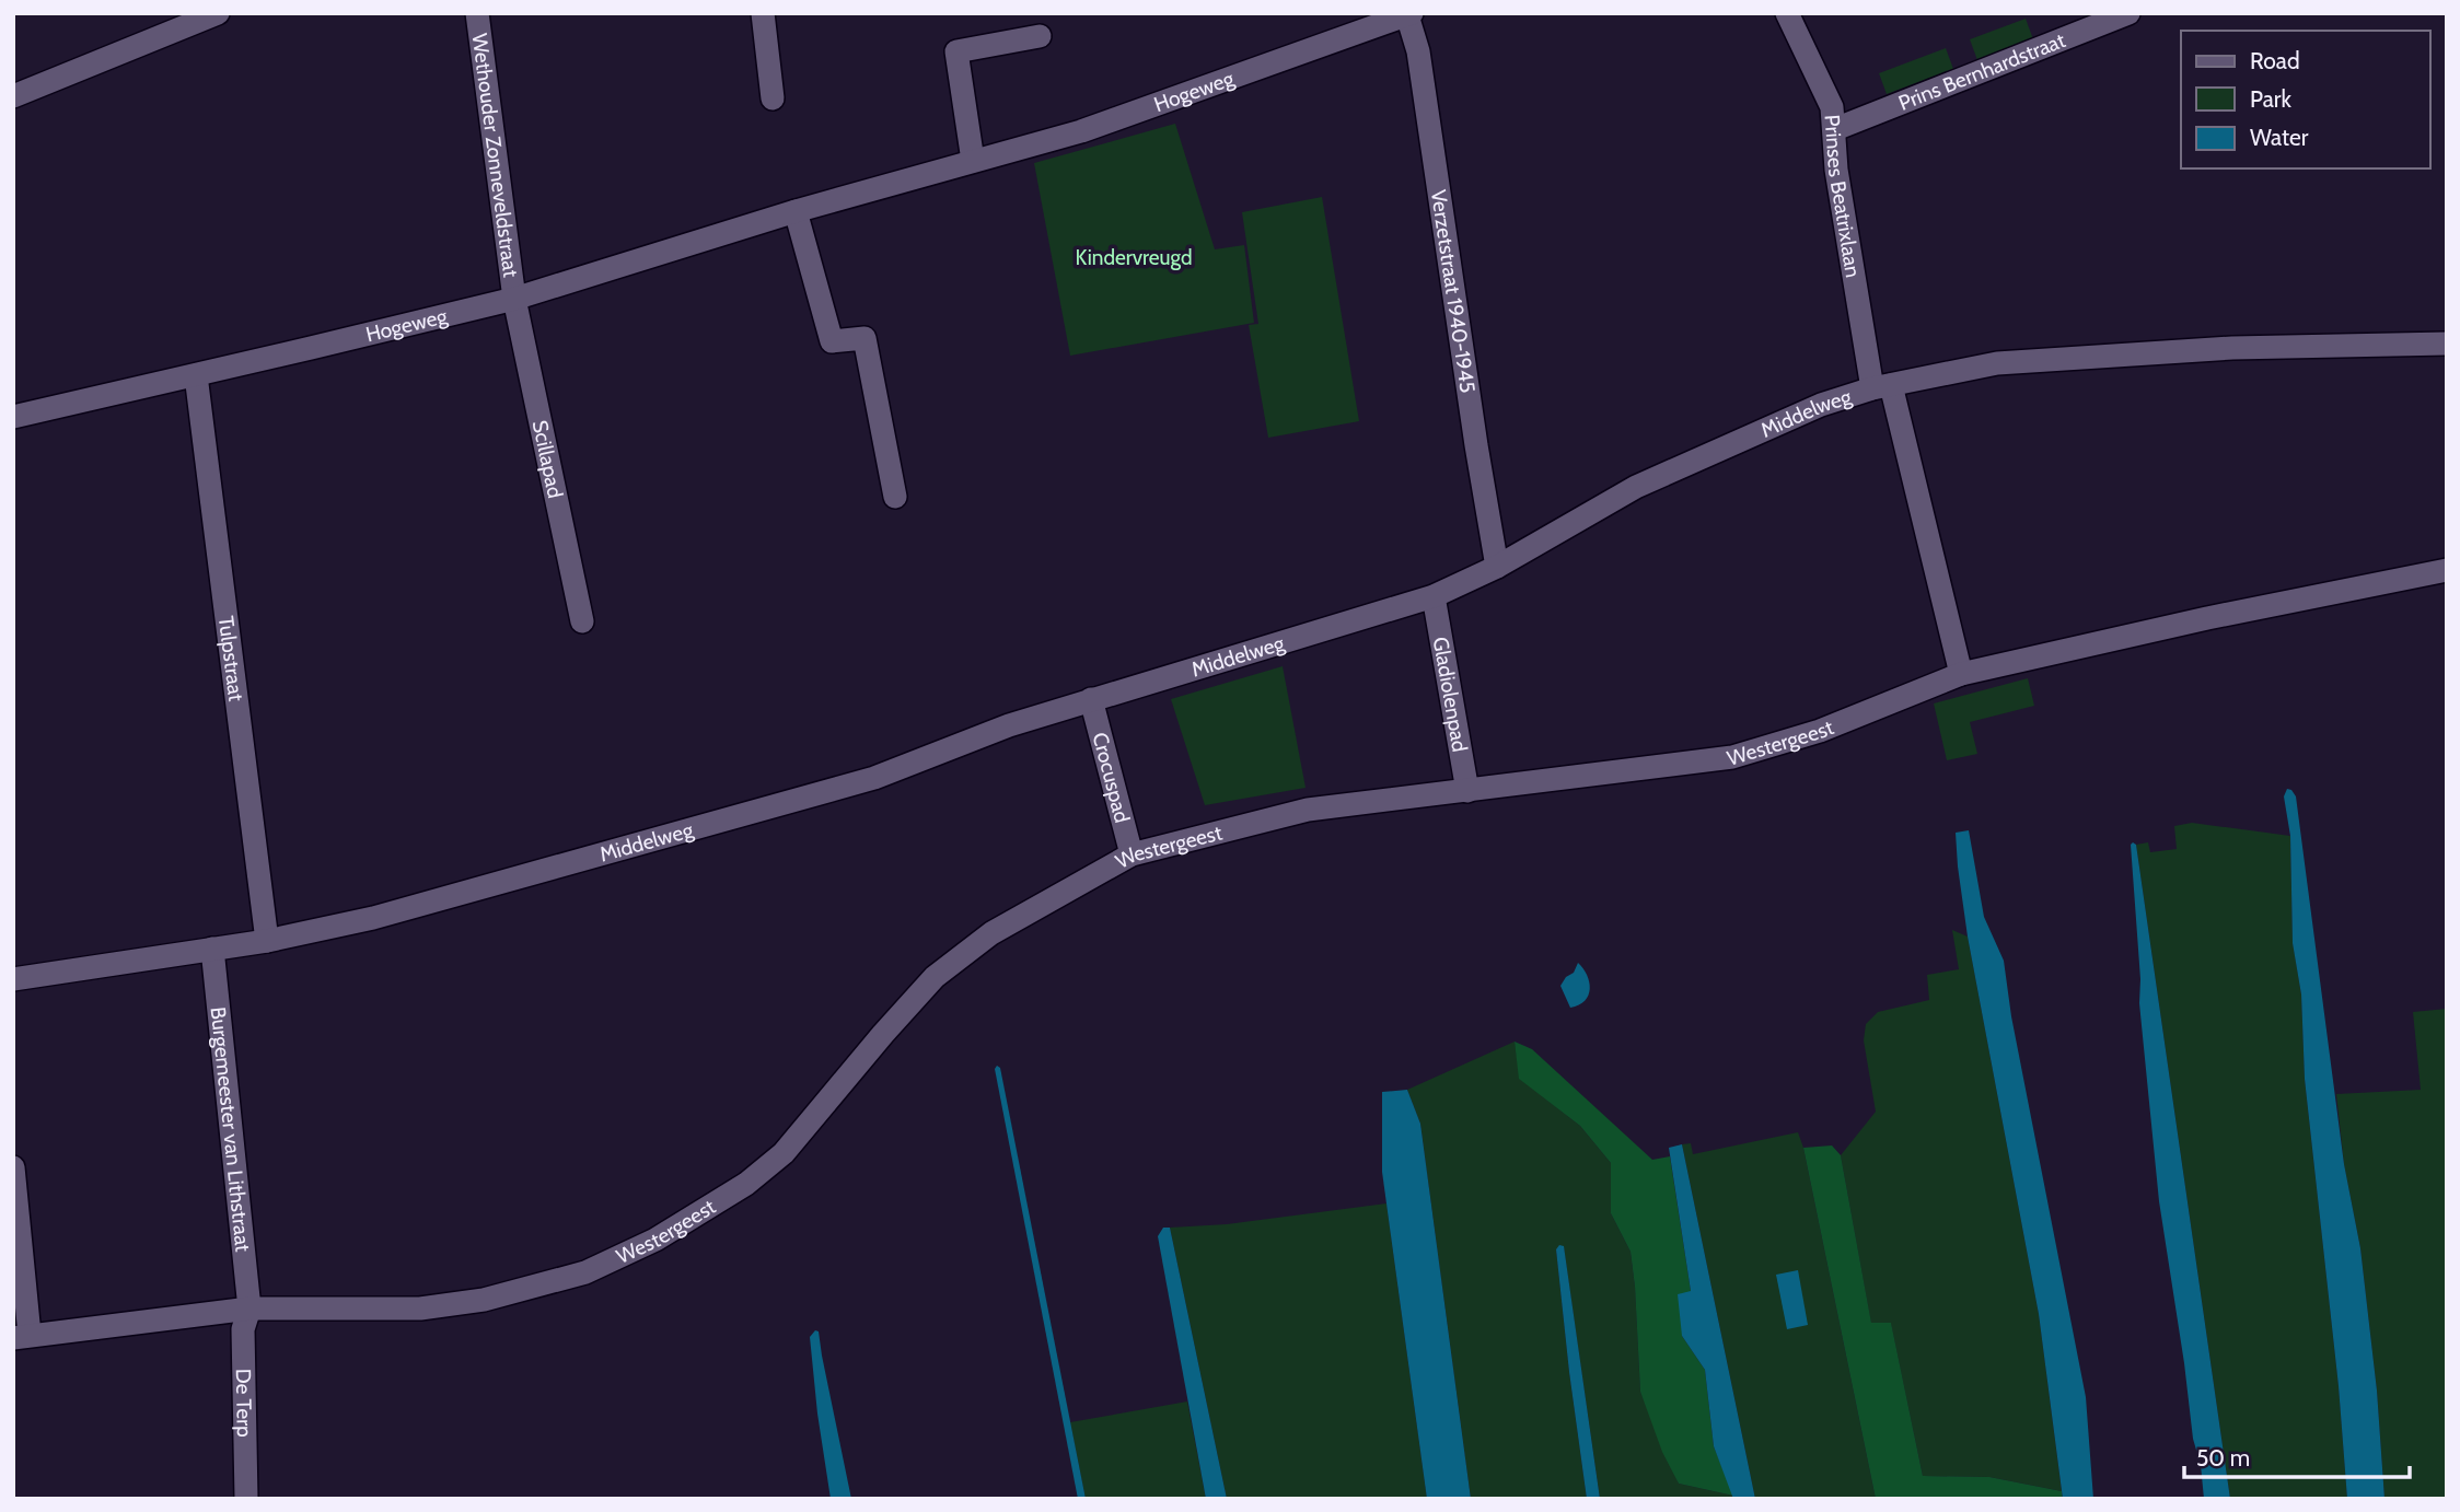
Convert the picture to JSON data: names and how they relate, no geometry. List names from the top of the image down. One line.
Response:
{"streets":{"street":["Prins Bernhardstraat","Hogeweg","Wethouder Zonneveldstraat","Prinses Beatrixlaan","Verzetstraat 1940-1945","Middelweg","Scillapad","Tulpstraat","Gladiolenpad","Westergeest","Crocuspad","Burgemeester van Lithstraat","De Terp"]},"crossings":[["Prins Bernhardstraat","Prinses Beatrixlaan"],["Hogeweg","Wethouder Zonneveldstraat"],["Hogeweg","Verzetstraat 1940-1945"],["Hogeweg","Scillapad"],["Hogeweg","Tulpstraat"],["Wethouder Zonneveldstraat","Scillapad"],["Prinses Beatrixlaan","Middelweg"],["Prinses Beatrixlaan","Westergeest"],["Verzetstraat 1940-1945","Middelweg"],["Middelweg","Tulpstraat"],["Middelweg","Gladiolenpad"],["Middelweg","Crocuspad"],["Middelweg","Burgemeester van Lithstraat"],["Gladiolenpad","Westergeest"],["Westergeest","Crocuspad"],["Westergeest","Burgemeester van Lithstraat"],["Westergeest","De Terp"],["Burgemeester van Lithstraat","De Terp"]],"parks":["Kindervreugd"],"legend":["Road","Park","Water"],"scale_bar":"50 m"}
